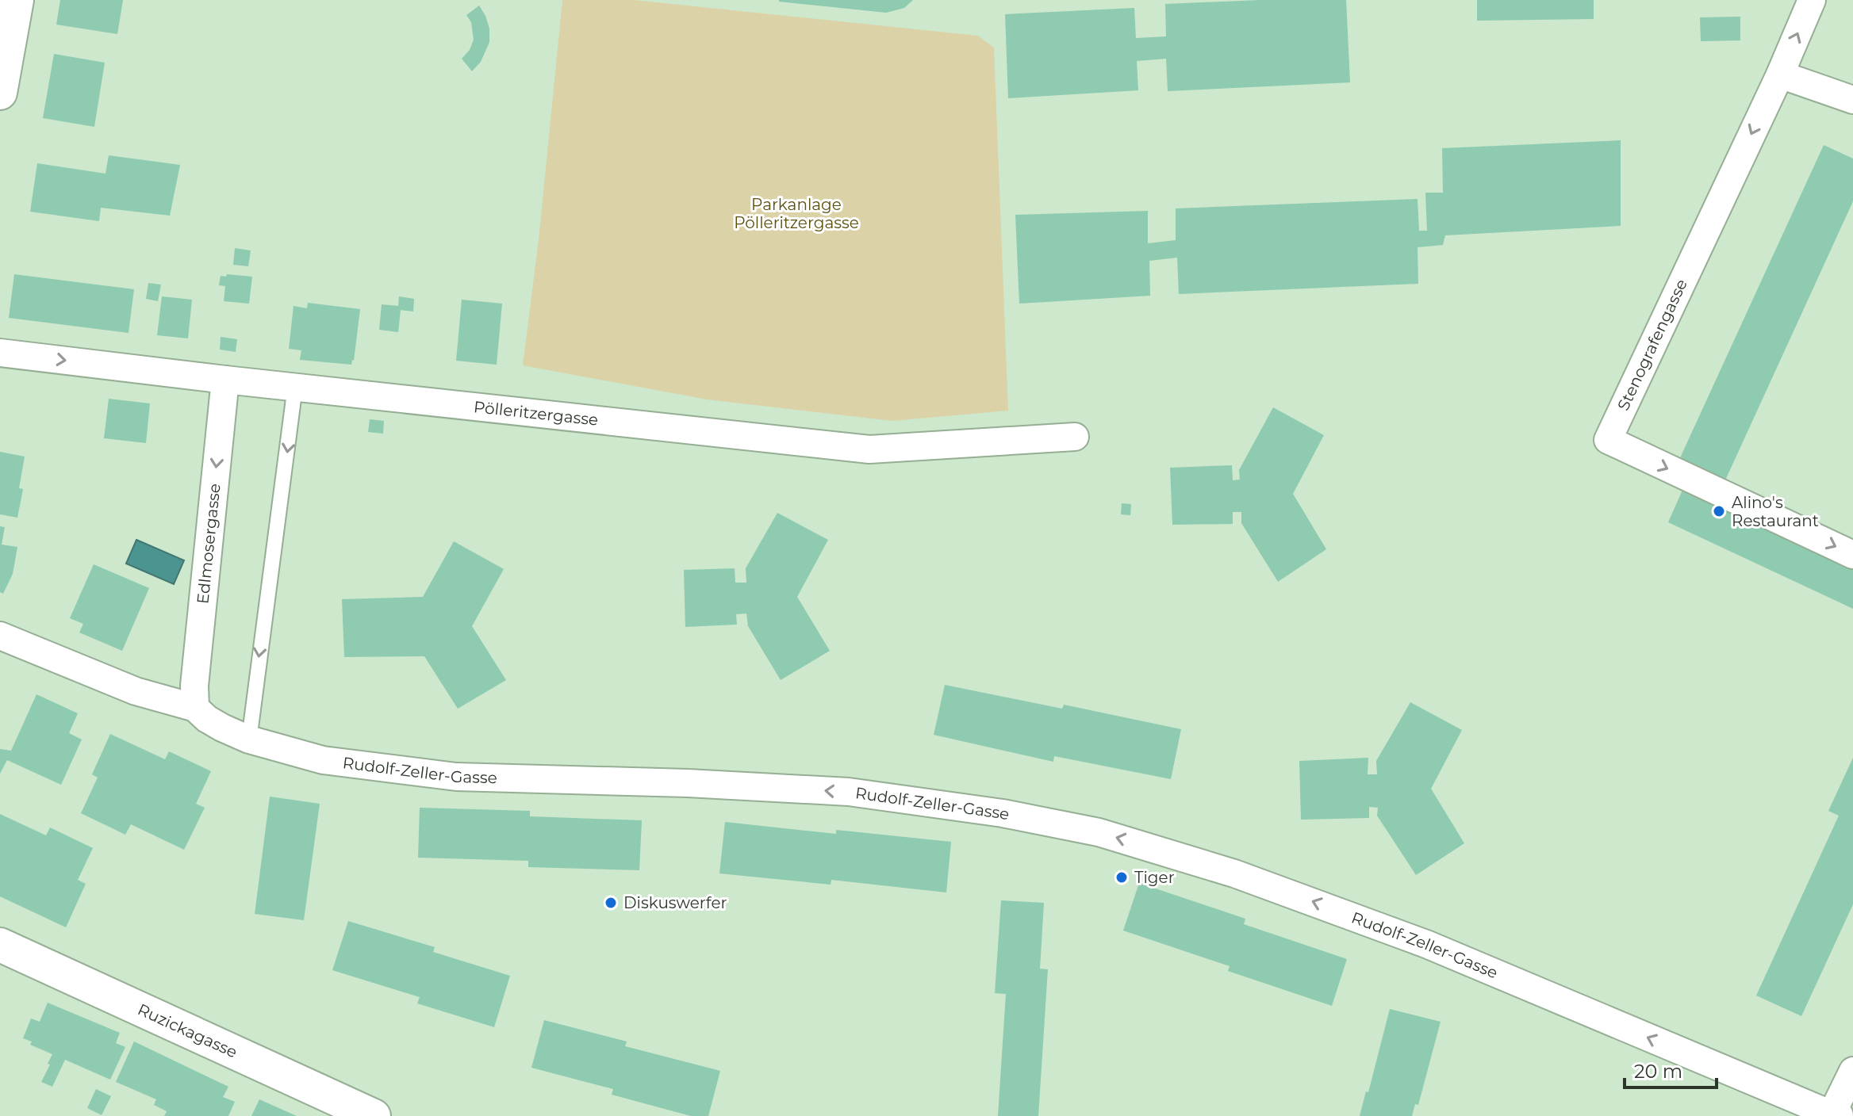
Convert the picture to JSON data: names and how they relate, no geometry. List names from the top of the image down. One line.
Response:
{"streets":{"street":["Stenografengasse","Pölleritzergasse","Edlmosergasse","Rudolf-Zeller-Gasse","Ruzickagasse"]},"crossings":[["Pölleritzergasse","Edlmosergasse"],["Edlmosergasse","Rudolf-Zeller-Gasse"]],"one_way":["Edlmosergasse","Rudolf-Zeller-Gasse"],"parks":["Parkanlage Pölleritzergasse"],"places":["Alino's Restaurant","Tiger","Diskuswerfer"],"scale_bar":"20 m"}
